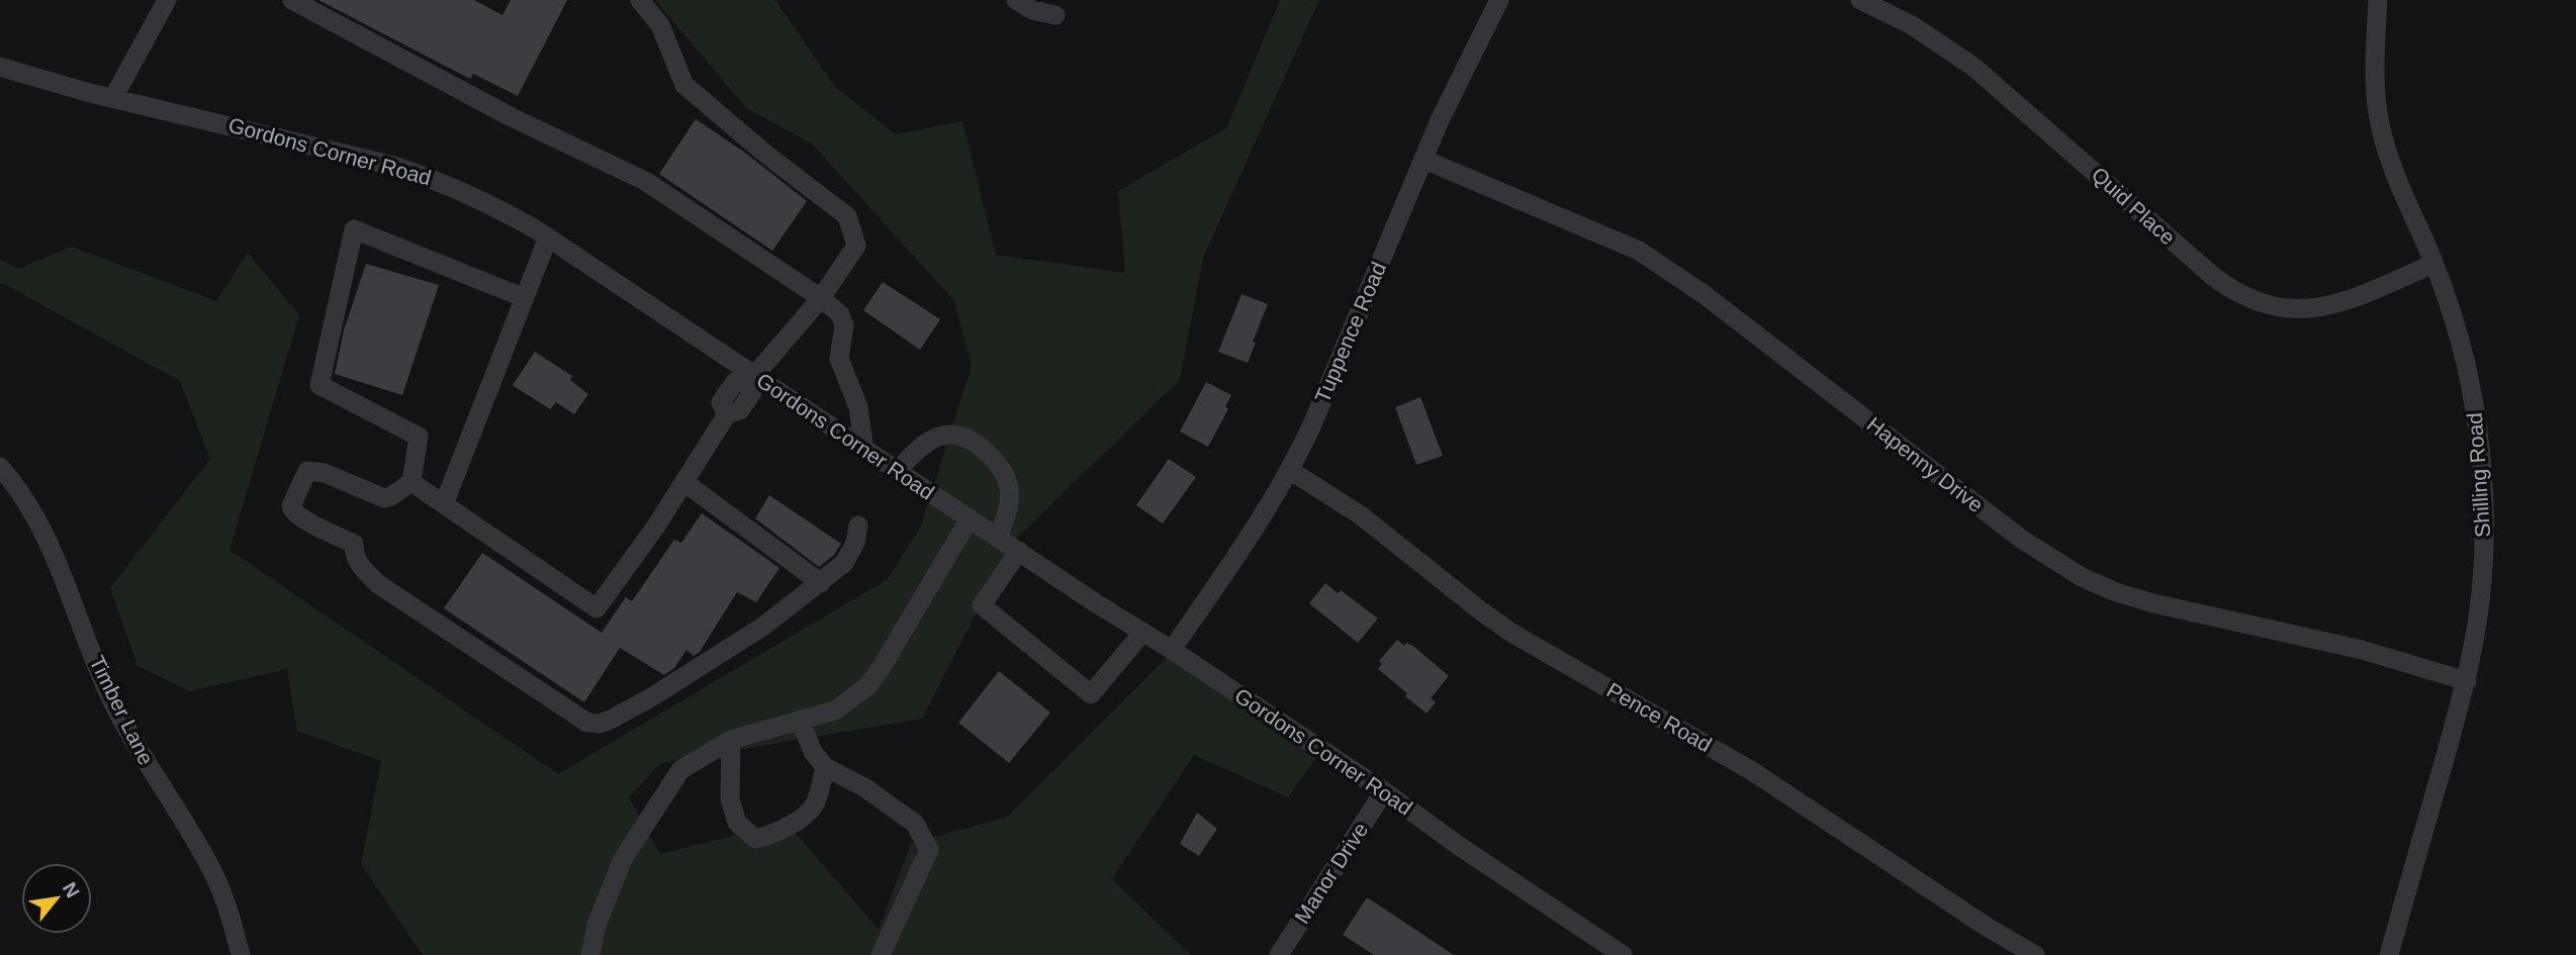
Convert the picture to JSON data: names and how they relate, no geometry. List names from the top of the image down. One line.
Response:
{"streets":{"street":["Gordons Corner Road","Quid Place","Tuppence Road","Hapenny Drive","Shilling Road","Timber Lane","Pence Road","Manor Drive"]},"crossings":[["Gordons Corner Road","Tuppence Road"],["Gordons Corner Road","Manor Drive"],["Quid Place","Shilling Road"],["Tuppence Road","Hapenny Drive"],["Tuppence Road","Pence Road"],["Hapenny Drive","Shilling Road"]],"north":"top right"}
